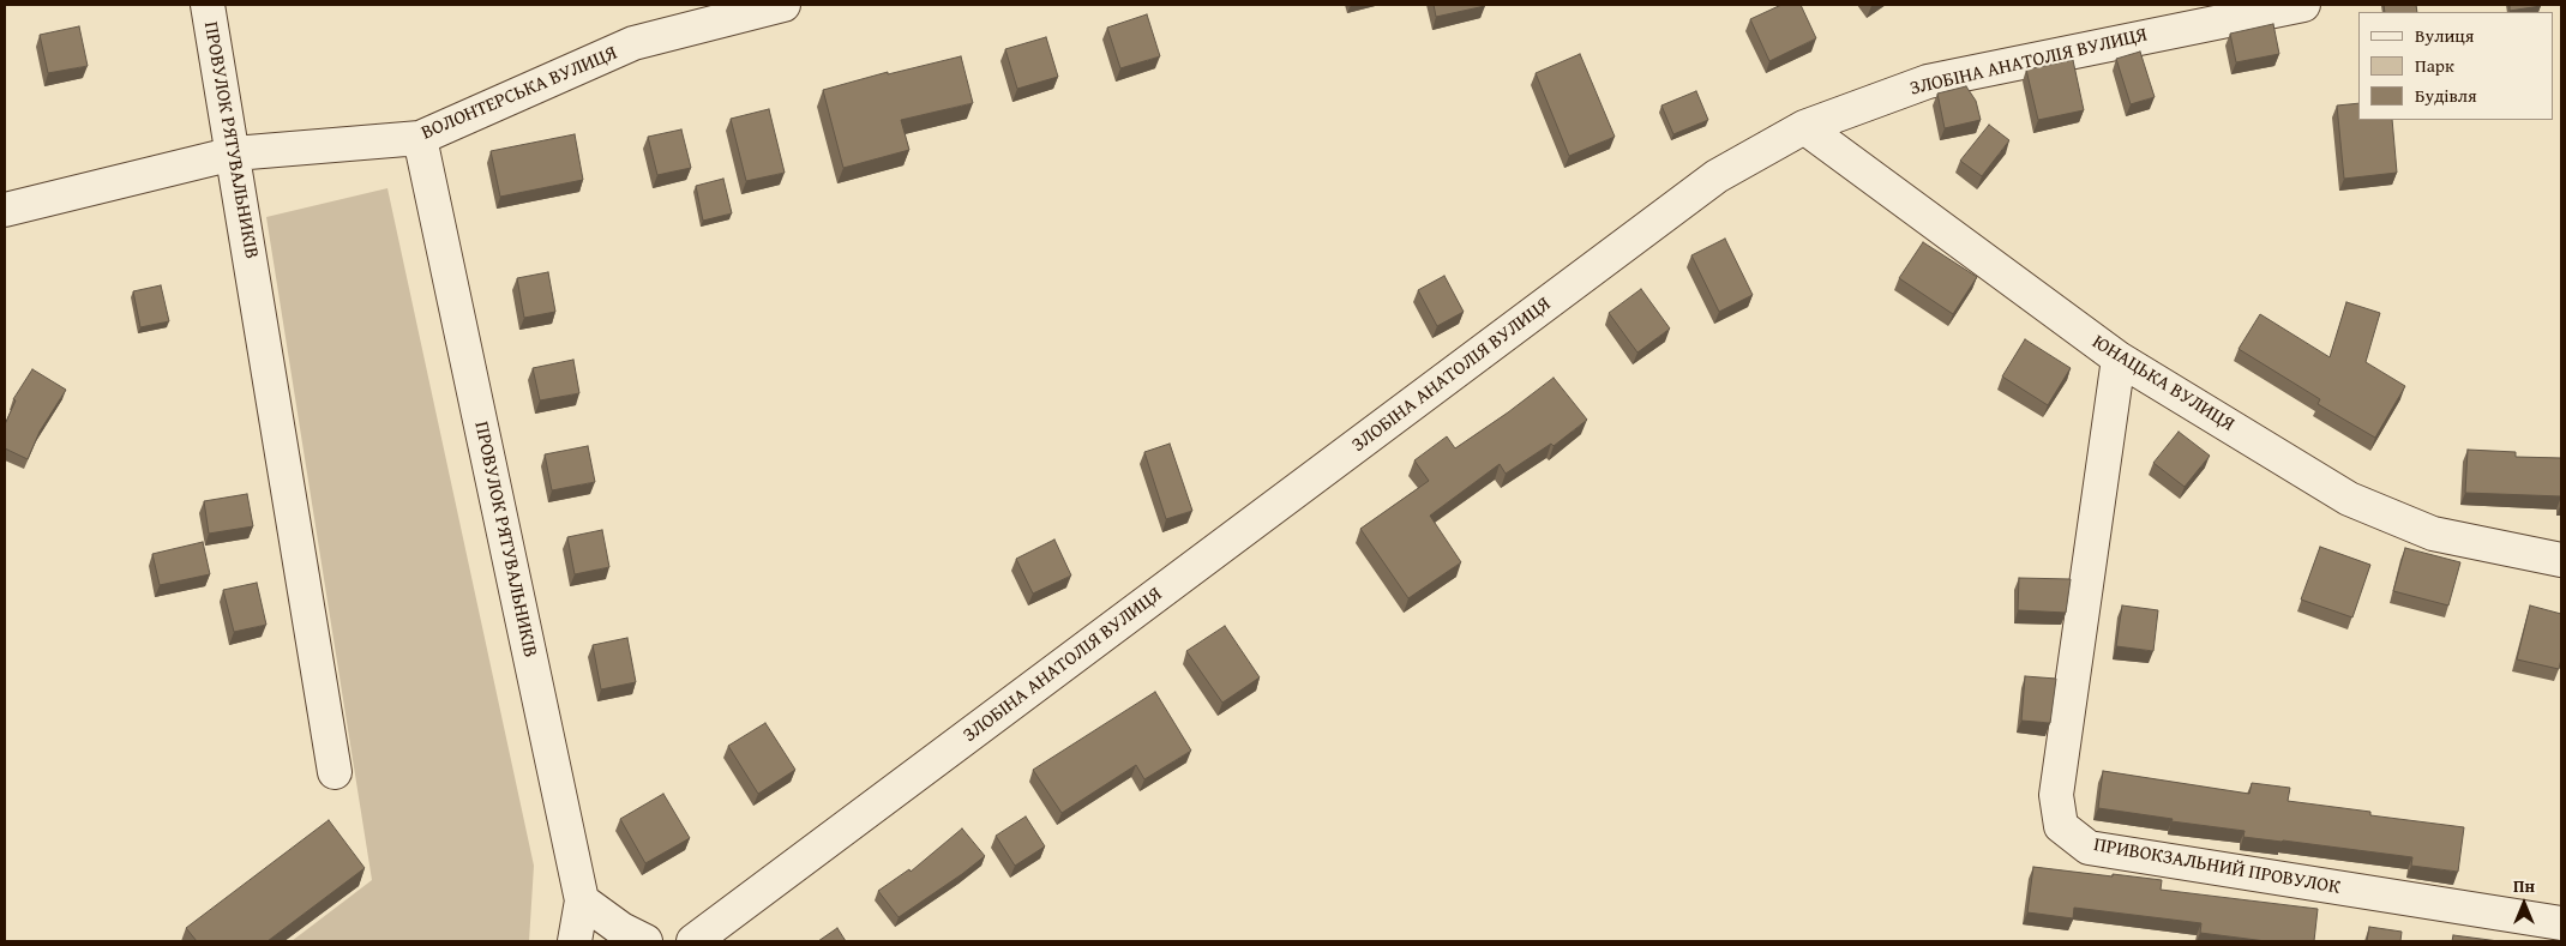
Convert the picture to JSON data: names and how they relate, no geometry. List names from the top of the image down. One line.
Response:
{"streets":{"street":["ЗЛОБІНА АНАТОЛІЯ ВУЛИЦЯ","ВОЛОНТЕРСЬКА ВУЛИЦЯ","ПРОВУЛОК РЯТУВАЛЬНИКІВ","ЮНАЦЬКА ВУЛИЦЯ","ПРИВОКЗАЛЬНИЙ ПРОВУЛОК"]},"crossings":[["ЗЛОБІНА АНАТОЛІЯ ВУЛИЦЯ","ЮНАЦЬКА ВУЛИЦЯ"],["ВОЛОНТЕРСЬКА ВУЛИЦЯ","ПРОВУЛОК РЯТУВАЛЬНИКІВ"],["ЮНАЦЬКА ВУЛИЦЯ","ПРИВОКЗАЛЬНИЙ ПРОВУЛОК"]],"legend":["Вулиця","Парк","Будівля"],"north":"top"}
